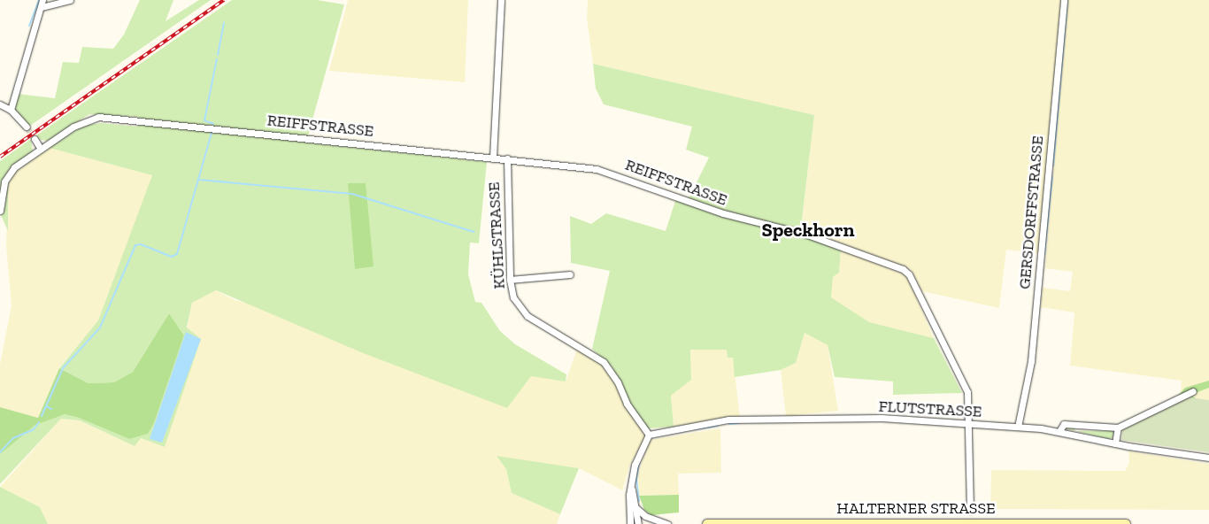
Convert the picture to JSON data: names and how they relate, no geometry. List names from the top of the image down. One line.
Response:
{"streets":{"main road":["HALTERNER STRASSE"],"street":["REIFFSTRASSE","GERSDORFFSTRASSE","KÜHLSTRASSE","FLUTSTRASSE"]},"crossings":[["REIFFSTRASSE","KÜHLSTRASSE"],["REIFFSTRASSE","FLUTSTRASSE"],["GERSDORFFSTRASSE","FLUTSTRASSE"],["KÜHLSTRASSE","FLUTSTRASSE"]],"districts":["Speckhorn"]}
